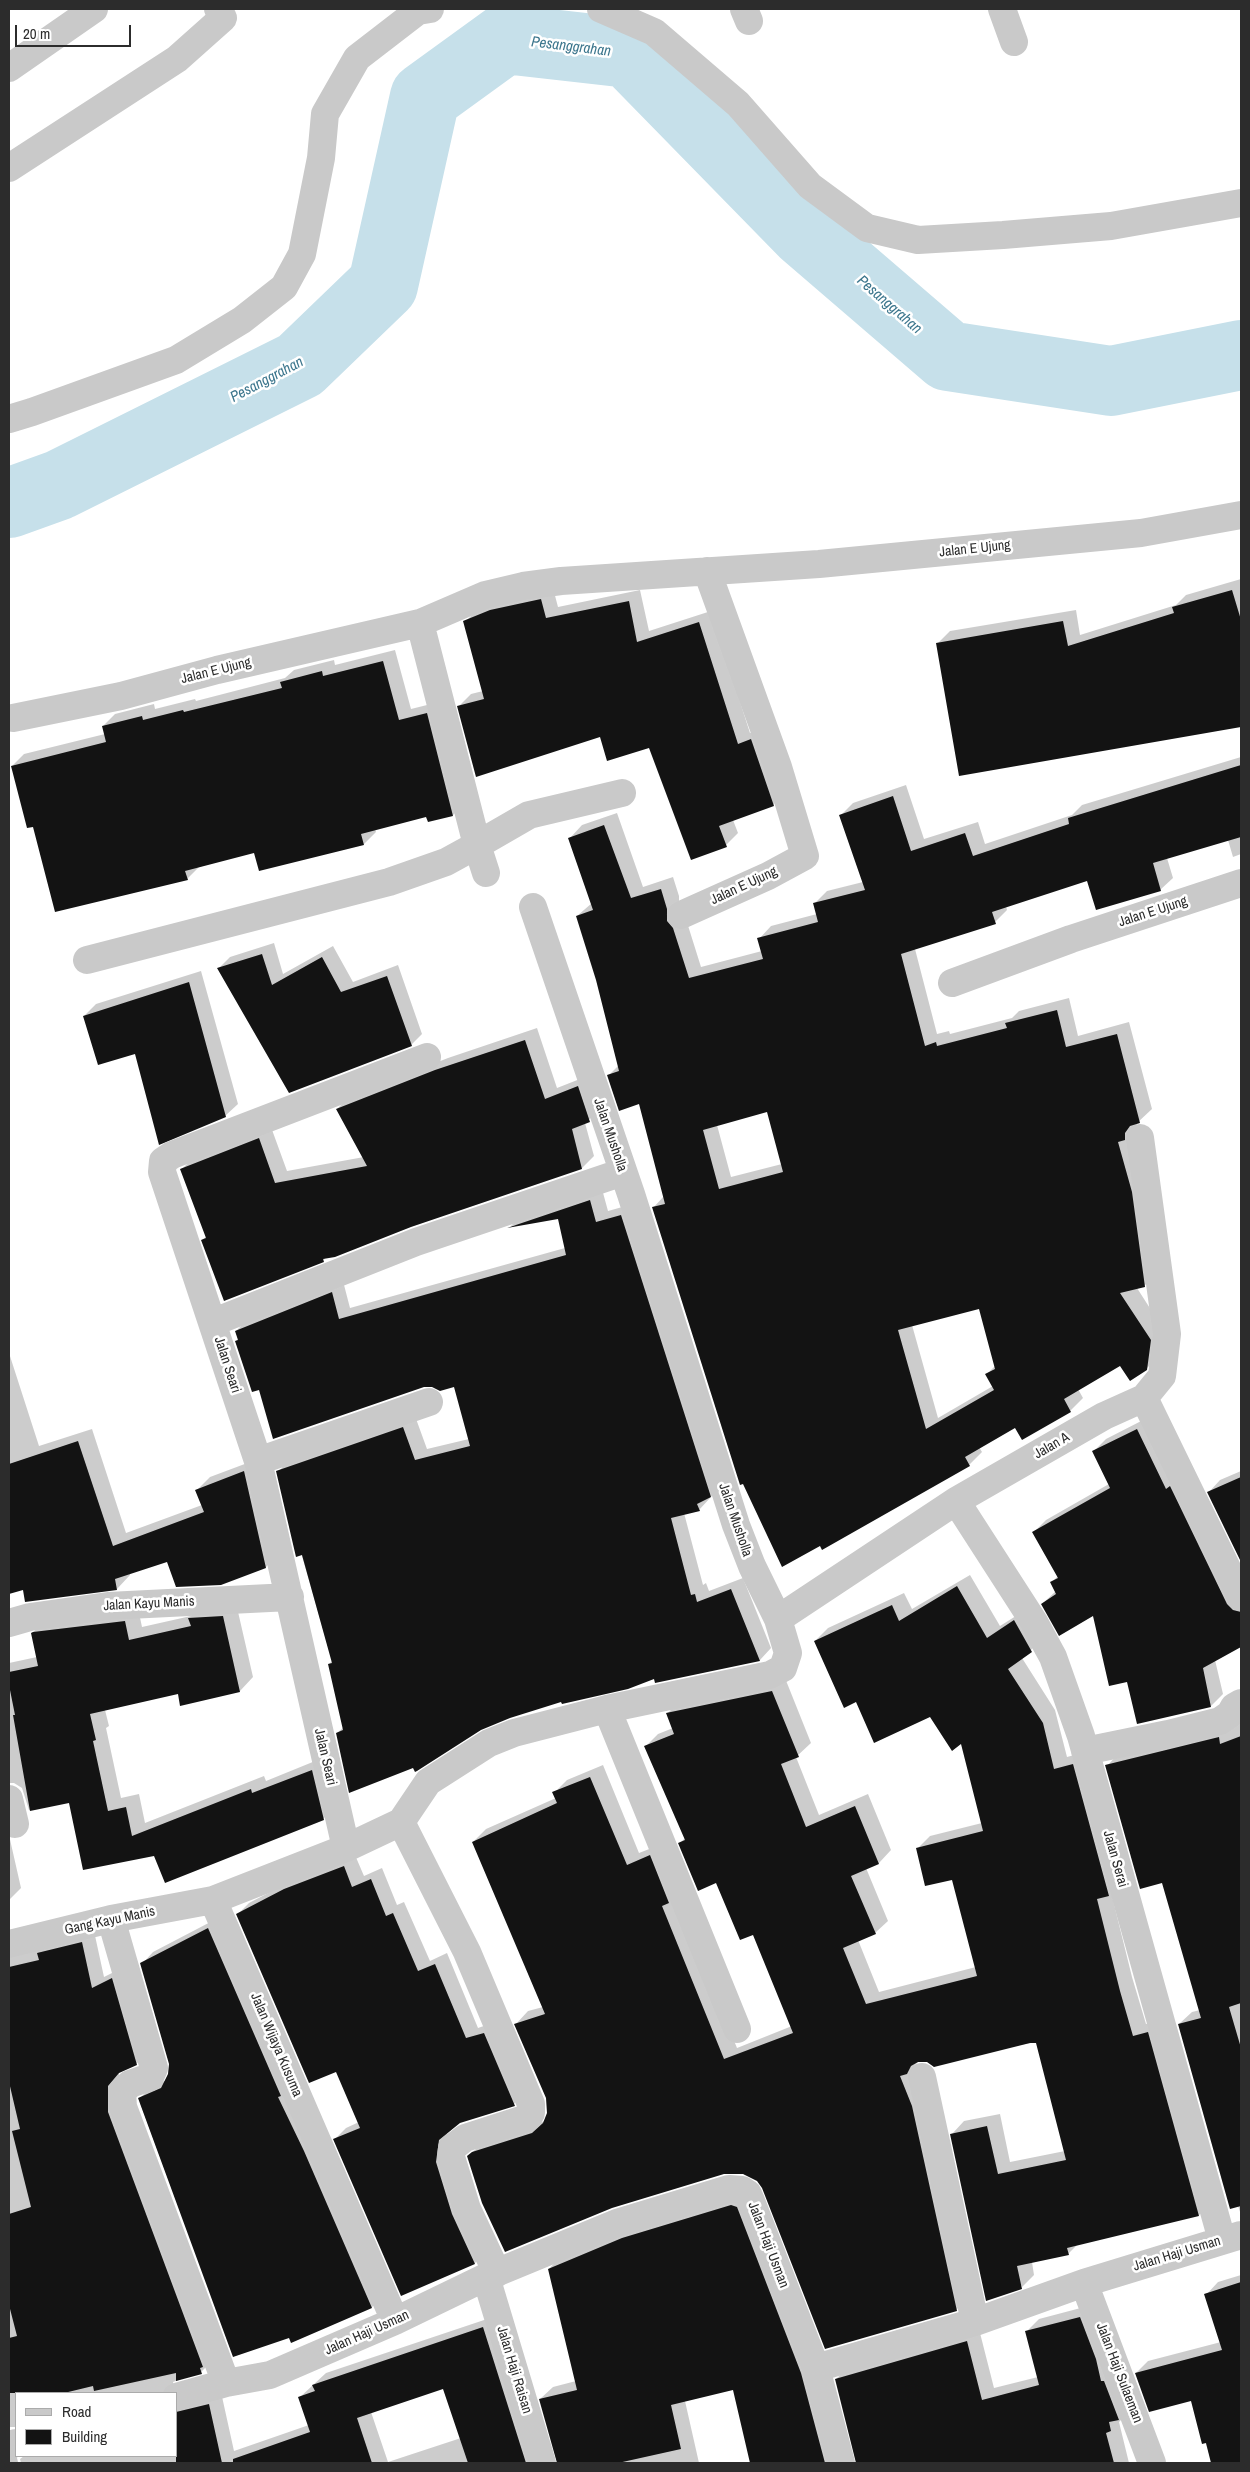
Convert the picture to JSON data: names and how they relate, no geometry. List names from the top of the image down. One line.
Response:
{"streets":{"street":["Jalan E Ujung","Jalan Musholla","Jalan Seari","Jalan A","Jalan Kayu Manis","Jalan Serai","Gang Kayu Manis","Jalan Wijaya Kusuma","Jalan Haji Usman","Jalan Haji Raisan","Jalan Haji Sulaeman"]},"crossings":[["Jalan Musholla","Jalan A"],["Jalan Musholla","Jalan Haji Raisan"],["Jalan Seari","Jalan Kayu Manis"],["Jalan A","Jalan Serai"],["Jalan Serai","Jalan Haji Usman"],["Gang Kayu Manis","Jalan Wijaya Kusuma"],["Jalan Wijaya Kusuma","Jalan Haji Usman"],["Jalan Haji Usman","Jalan Haji Raisan"],["Jalan Haji Usman","Jalan Haji Sulaeman"]],"water":["Pesanggrahan"],"legend":["Road","Building"],"scale_bar":"20 m"}
